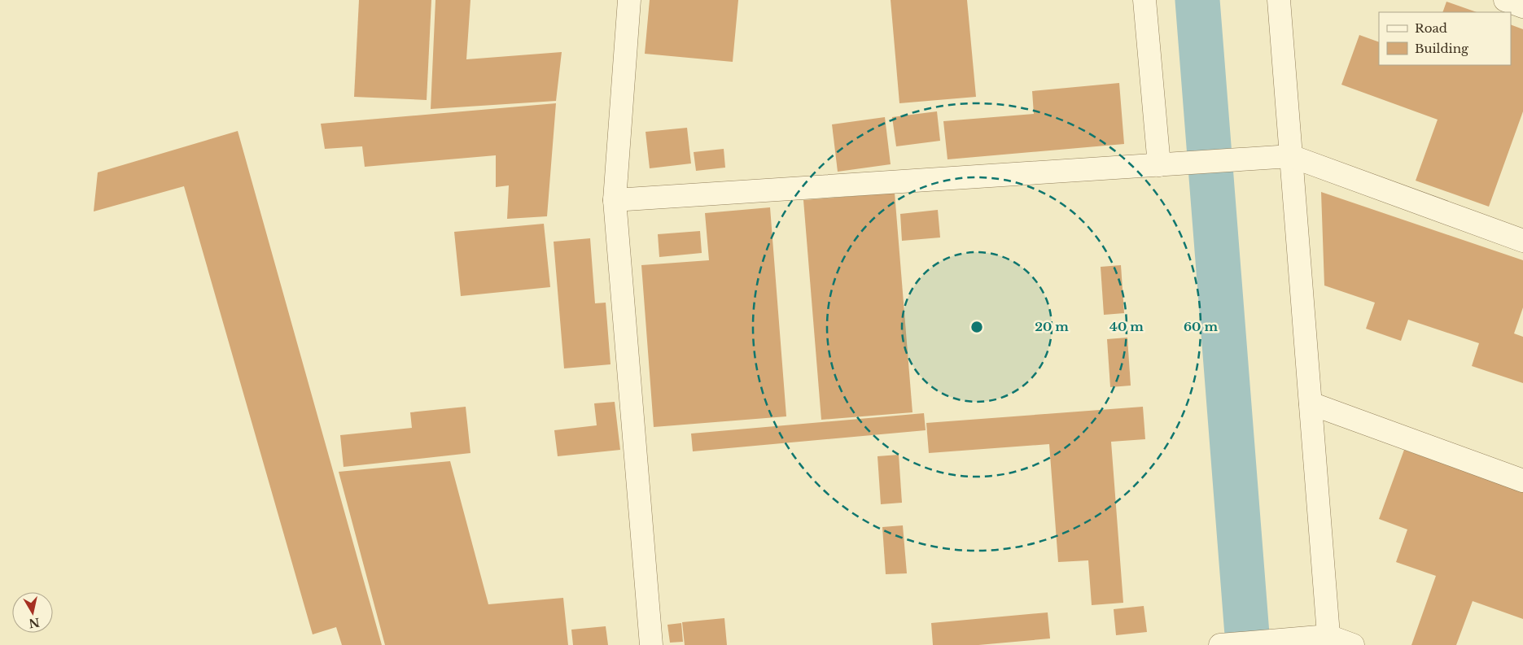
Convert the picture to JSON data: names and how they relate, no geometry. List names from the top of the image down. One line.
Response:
{"legend":["Road","Building"],"north":"bottom","rings":["20 m","40 m","60 m"]}
